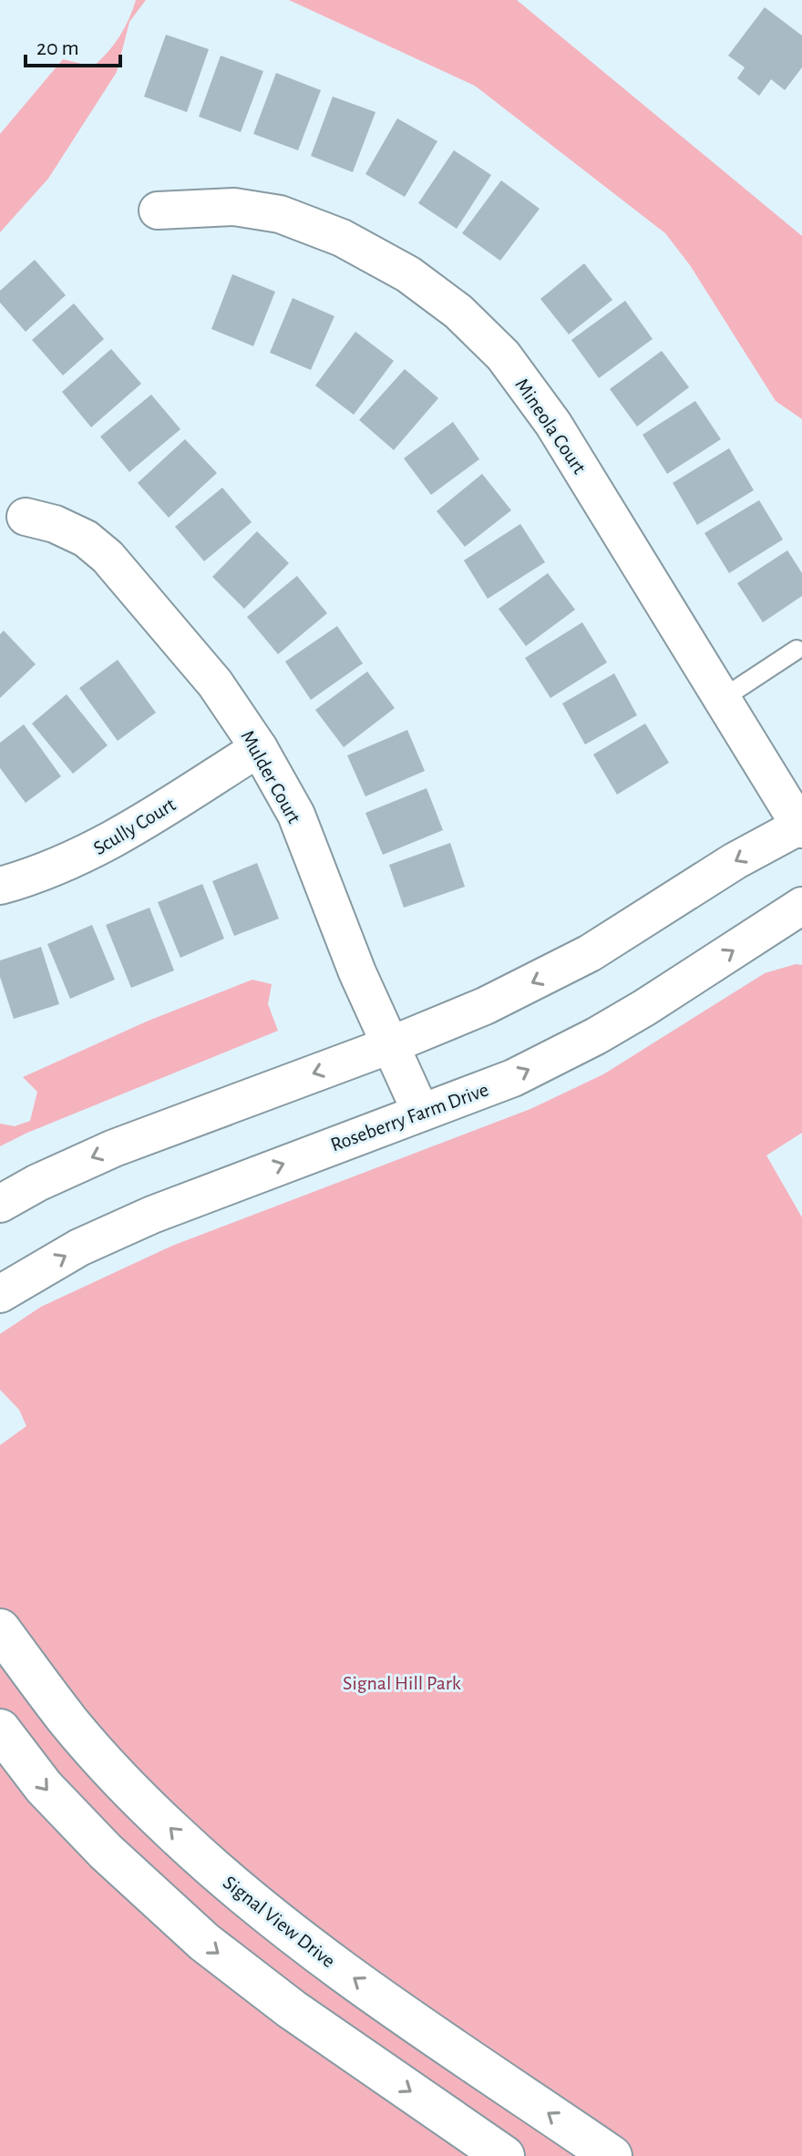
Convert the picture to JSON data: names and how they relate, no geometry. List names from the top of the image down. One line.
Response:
{"streets":{"main road":["Signal View Drive"],"street":["Mineola Court","Mulder Court","Scully Court","Roseberry Farm Drive"]},"crossings":[["Mulder Court","Scully Court"],["Mulder Court","Roseberry Farm Drive"]],"parks":["Signal Hill Park"],"scale_bar":"20 m"}
